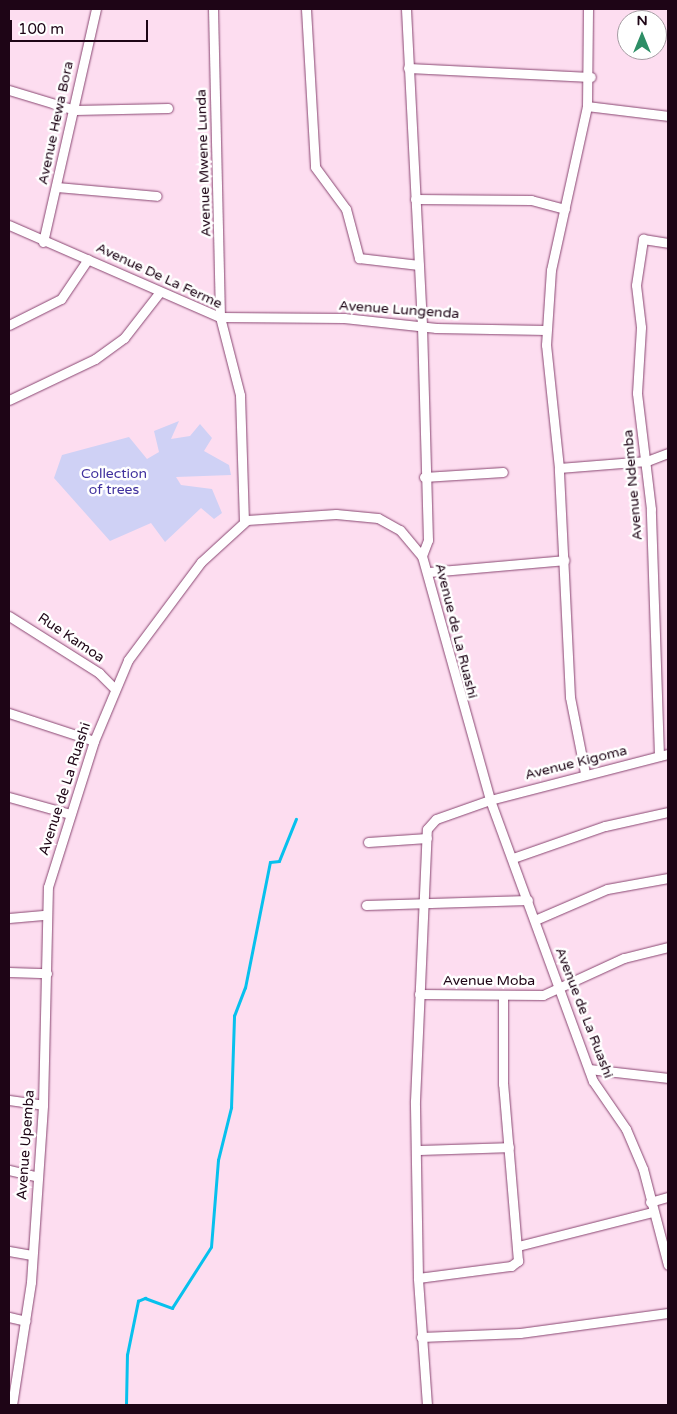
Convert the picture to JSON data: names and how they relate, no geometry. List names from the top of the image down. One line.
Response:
{"streets":{"street":["Avenue Hewa Bora","Avenue Mwene Lunda","Avenue De La Ferme","Avenue Lungenda","Avenue Ndemba","Avenue de La Ruashi","Rue Kamoa","Avenue Kigoma","Avenue Moba","Avenue Upemba"]},"crossings":[["Avenue Hewa Bora","Avenue De La Ferme"],["Avenue Mwene Lunda","Avenue De La Ferme"],["Avenue Mwene Lunda","Avenue Lungenda"],["Avenue De La Ferme","Avenue Lungenda"],["Avenue De La Ferme","Avenue de La Ruashi"],["Avenue Ndemba","Avenue Kigoma"],["Avenue de La Ruashi","Rue Kamoa"],["Avenue de La Ruashi","Avenue Kigoma"],["Avenue de La Ruashi","Avenue Moba"],["Avenue de La Ruashi","Avenue Upemba"]],"parks":["Collection of trees"],"scale_bar":"100 m","north":"top"}
